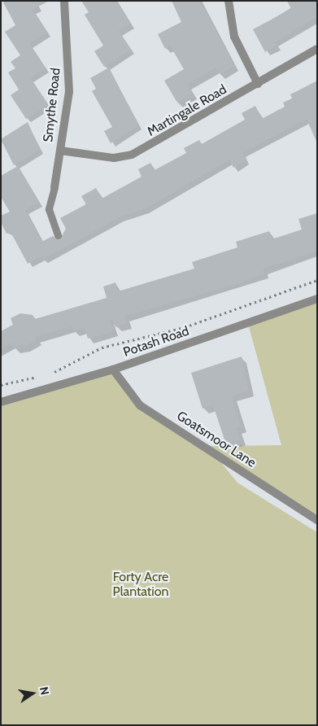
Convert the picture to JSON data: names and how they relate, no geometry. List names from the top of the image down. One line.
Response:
{"streets":{"street":["Smythe Road","Martingale Road","Potash Road","Goatsmoor Lane"]},"crossings":[["Smythe Road","Martingale Road"],["Potash Road","Goatsmoor Lane"]],"parks":["Forty Acre Plantation"],"north":"right"}
